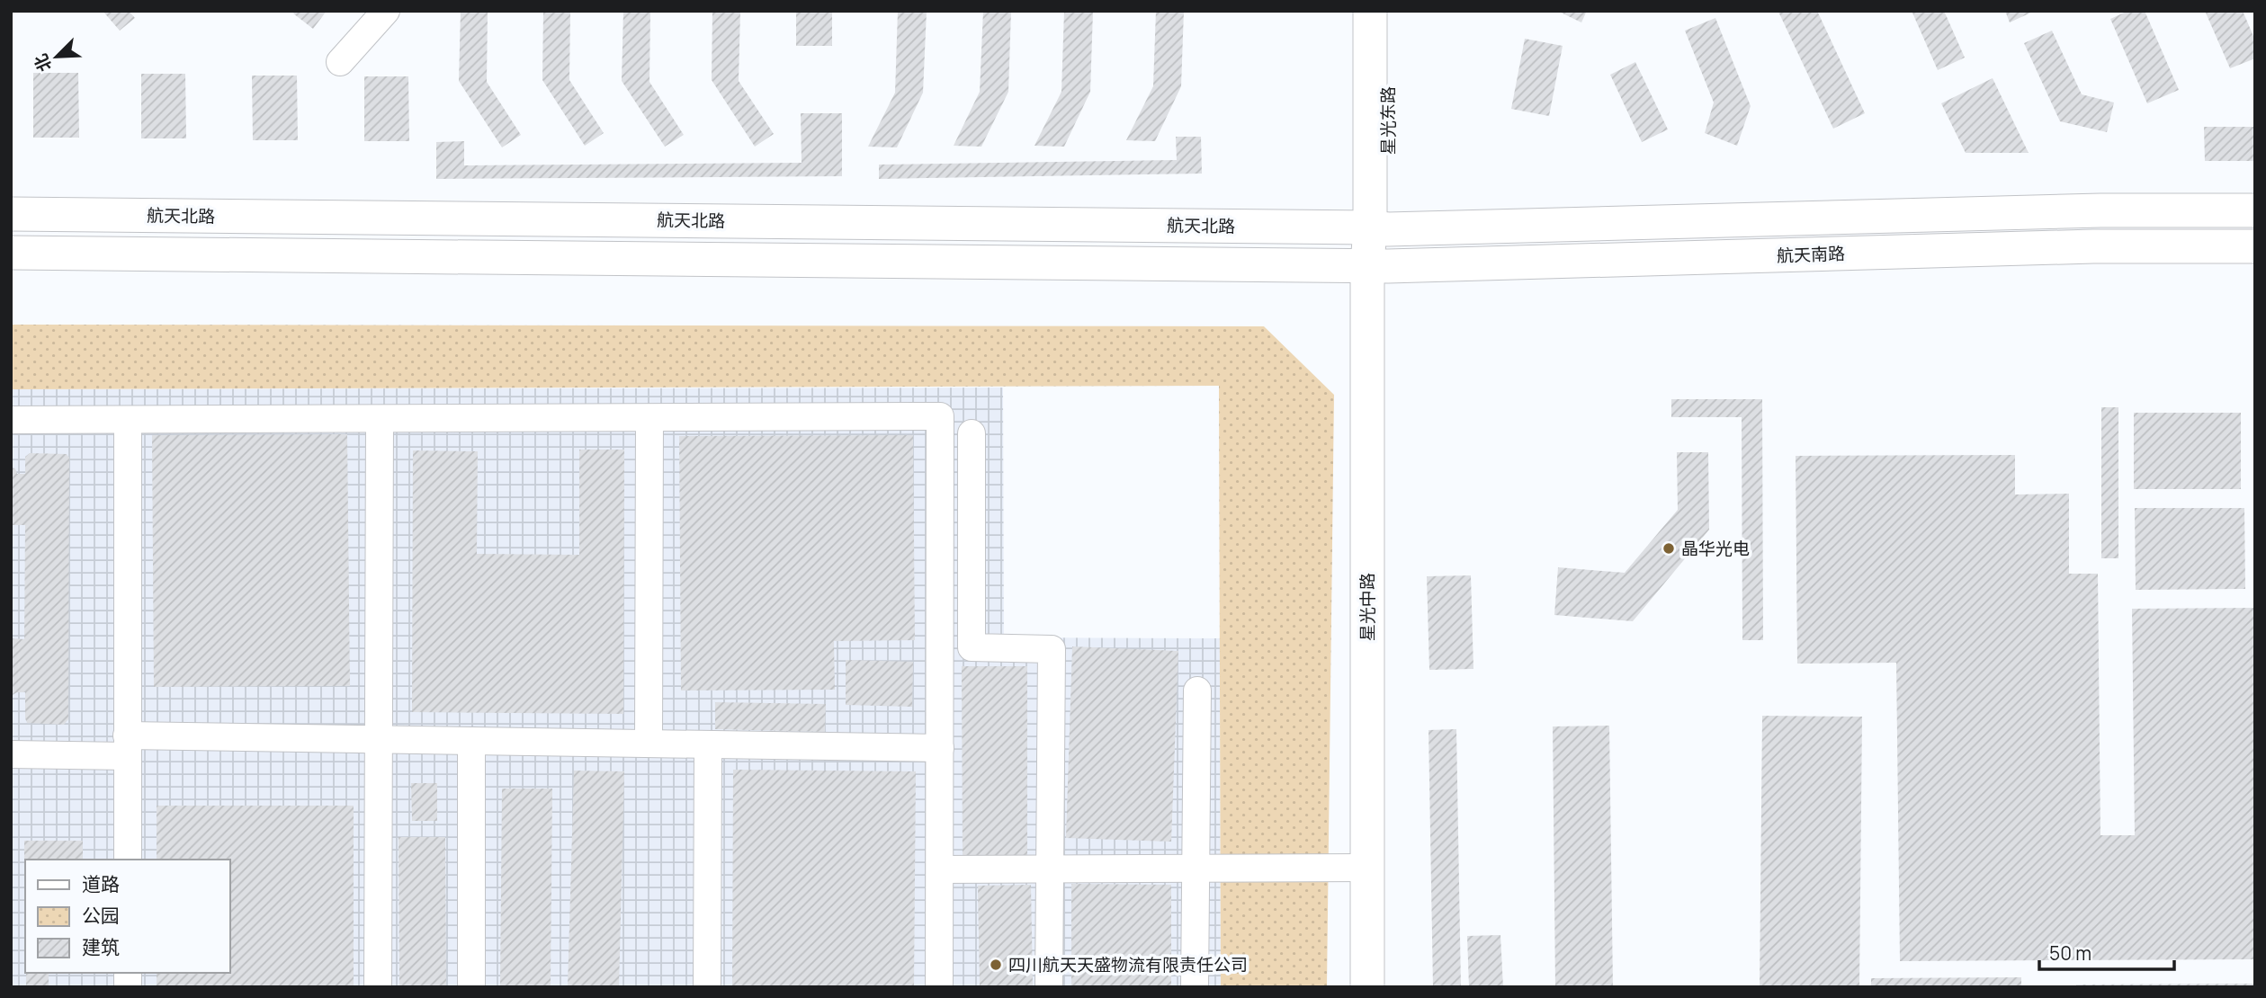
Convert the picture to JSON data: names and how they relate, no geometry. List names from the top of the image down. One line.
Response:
{"streets":{"main road":["星光东路","航天北路","航天南路","星光中路"]},"crossings":[["星光东路","航天北路"],["星光东路","航天南路"],["星光东路","星光中路"],["航天北路","航天南路"],["航天北路","星光中路"],["航天南路","星光中路"]],"places":["晶华光电","四川航天天盛物流有限责任公司"],"legend":["道路","公园","建筑"],"scale_bar":"50 m","north":"bottom left"}
